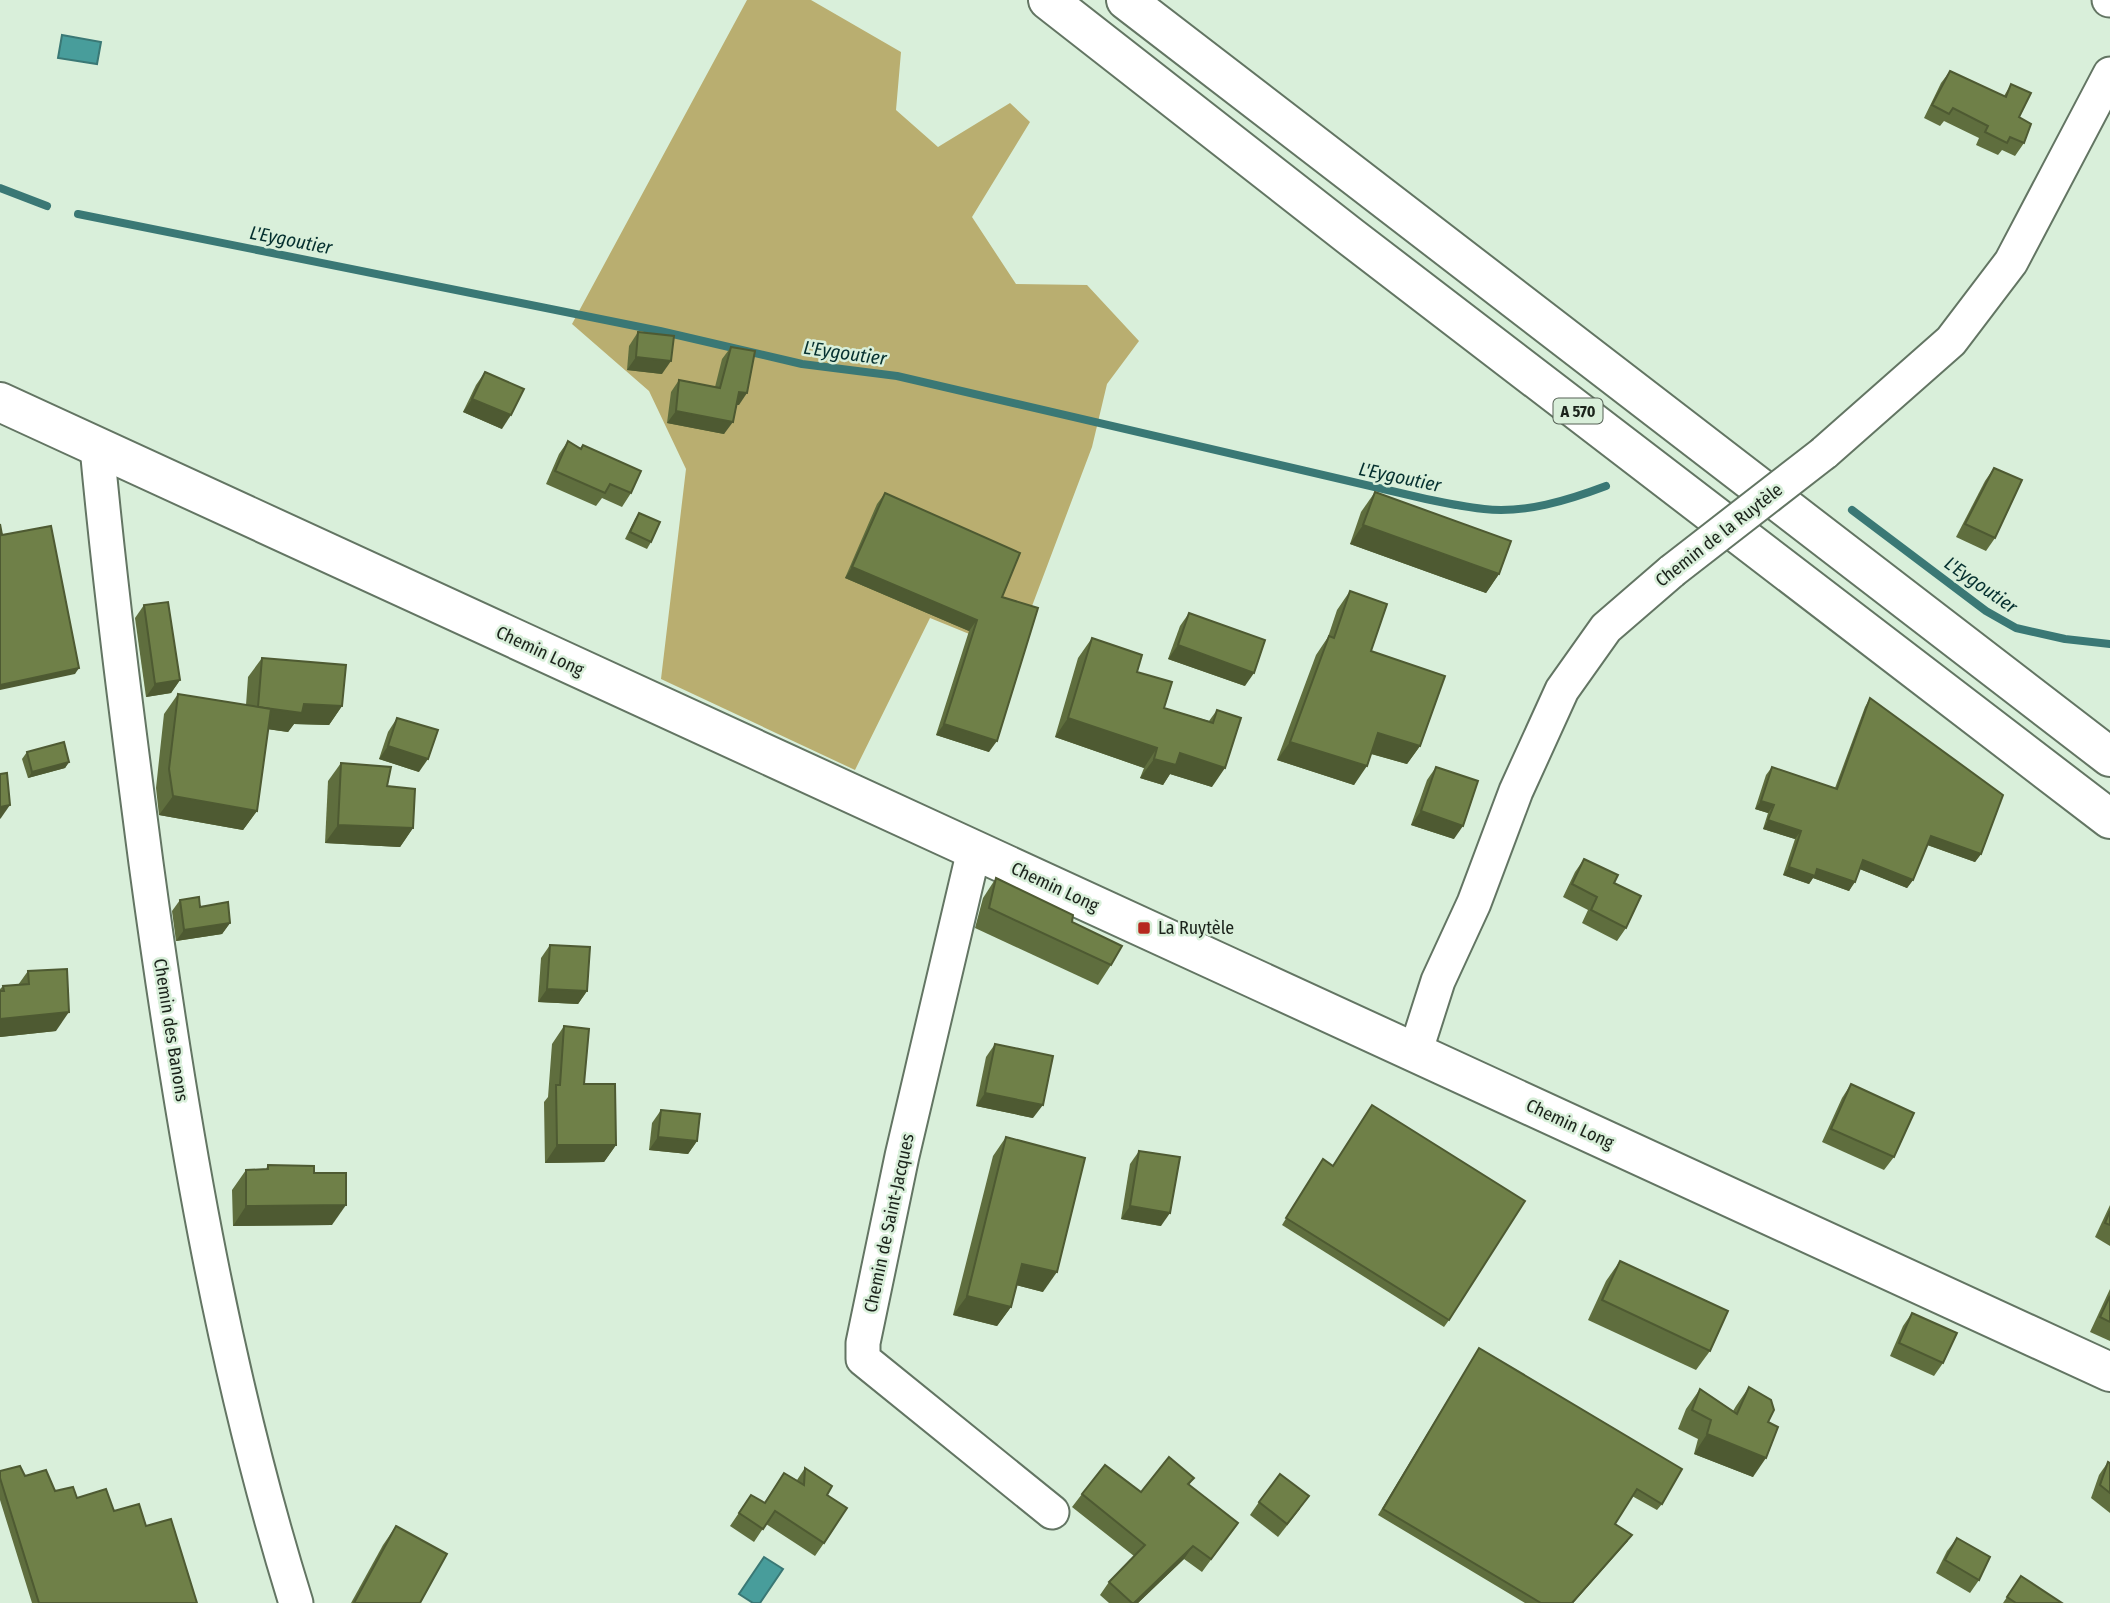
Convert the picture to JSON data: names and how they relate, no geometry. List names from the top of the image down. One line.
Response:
{"streets":{"main road":["A 570","Chemin Long"],"street":["Chemin de la Ruytèle","Chemin des Banons","Chemin de Saint-Jacques"]},"crossings":[["Chemin de la Ruytèle","Chemin Long"],["Chemin Long","Chemin des Banons"],["Chemin Long","Chemin de Saint-Jacques"]],"water":["L'Eygoutier"],"places":{"transit":["La Ruytèle"]}}
